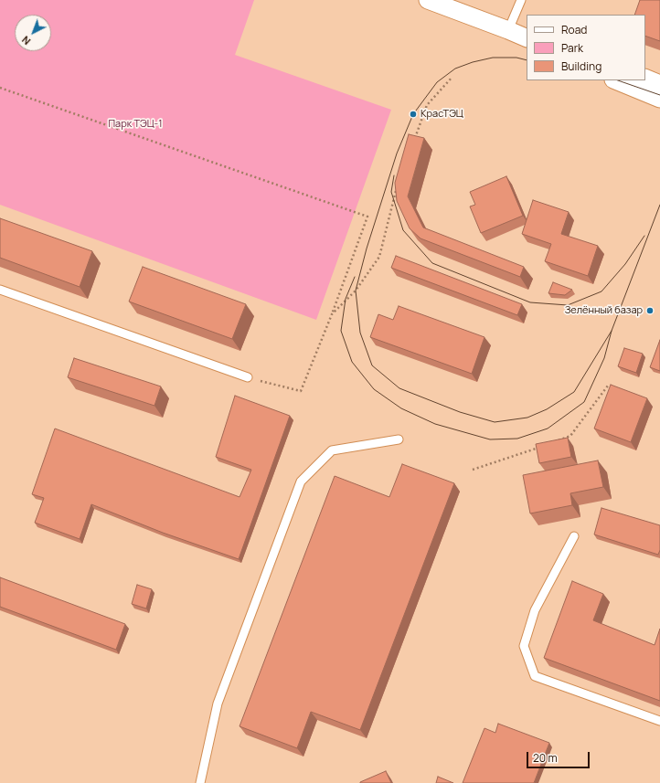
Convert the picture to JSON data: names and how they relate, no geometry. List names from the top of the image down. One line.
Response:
{"parks":["Парк ТЭЦ-1"],"places":["КрасТЭЦ","Зелённый базар"],"legend":["Road","Park","Building"],"scale_bar":"20 m","north":"bottom left"}
